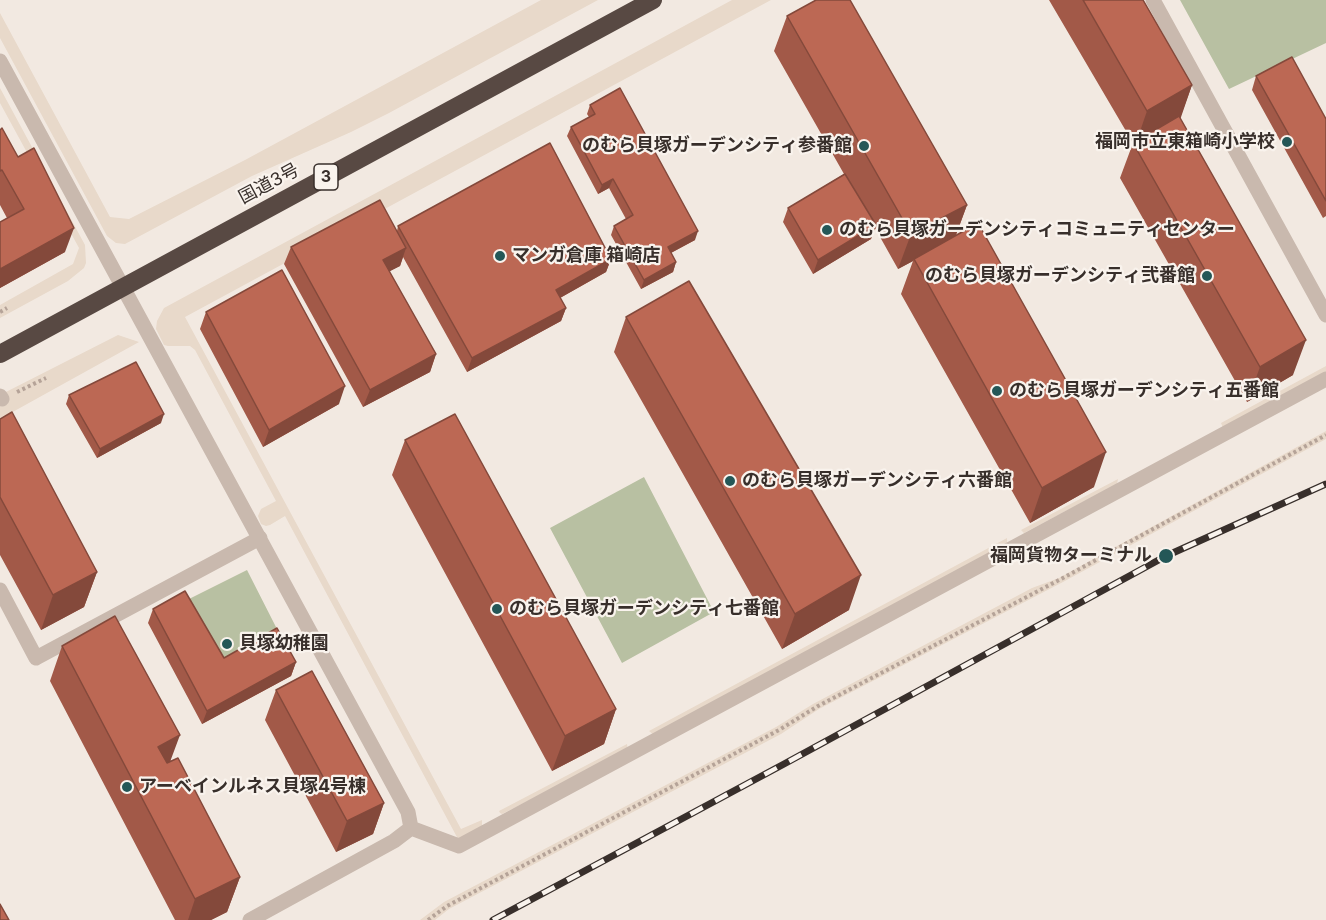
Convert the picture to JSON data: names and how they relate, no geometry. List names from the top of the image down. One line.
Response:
{"streets":{"highway":["3","国道3号"]},"places":["福岡市立東箱崎小学校","のむら貝塚ガーデンシティ参番館","のむら貝塚ガーデンシティコミュニティセンター","マンガ倉庫 箱崎店","のむら貝塚ガーデンシティ弐番館","のむら貝塚ガーデンシティ五番館","のむら貝塚ガーデンシティ六番館","福岡貨物ターミナル","のむら貝塚ガーデンシティ七番館","貝塚幼稚園","アーベインルネス貝塚4号棟"]}
